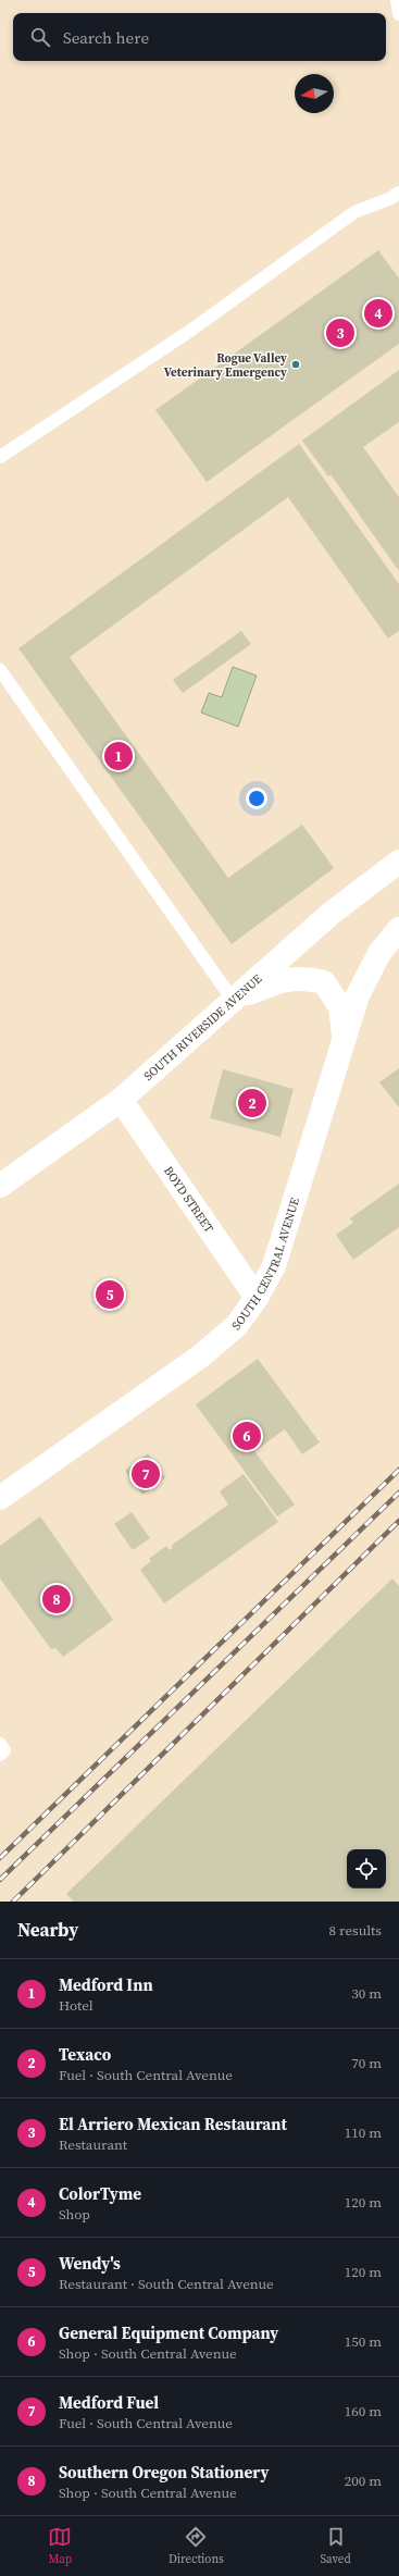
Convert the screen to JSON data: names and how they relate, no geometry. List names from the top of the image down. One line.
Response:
{"streets":{"main road":["SOUTH RIVERSIDE AVENUE","BOYD STREET","SOUTH CENTRAL AVENUE"]},"crossings":[["SOUTH RIVERSIDE AVENUE","BOYD STREET"],["BOYD STREET","SOUTH CENTRAL AVENUE"]],"places":["Rogue Valley Veterinary Emergency"],"north":"left","page":{"search":"Search here","pins":["4","3","1","2","5","6","7","8"],"heading":["Nearby","8 results"],"list":[{"mark":"1","name":"Medford Inn","note":"Hotel","value":"30 m"},{"mark":"2","name":"Texaco","note":"Fuel · South Central Avenue","value":"70 m"},{"mark":"3","name":"El Arriero Mexican Restaurant","note":"Restaurant","value":"110 m"},{"mark":"4","name":"ColorTyme","note":"Shop","value":"120 m"},{"mark":"5","name":"Wendy's","note":"Restaurant · South Central Avenue","value":"120 m"},{"mark":"6","name":"General Equipment Company","note":"Shop · South Central Avenue","value":"150 m"},{"mark":"7","name":"Medford Fuel","note":"Fuel · South Central Avenue","value":"160 m"},{"mark":"8","name":"Southern Oregon Stationery","note":"Shop · South Central Avenue","value":"200 m"}],"nav":["Map","Directions","Saved"]}}
